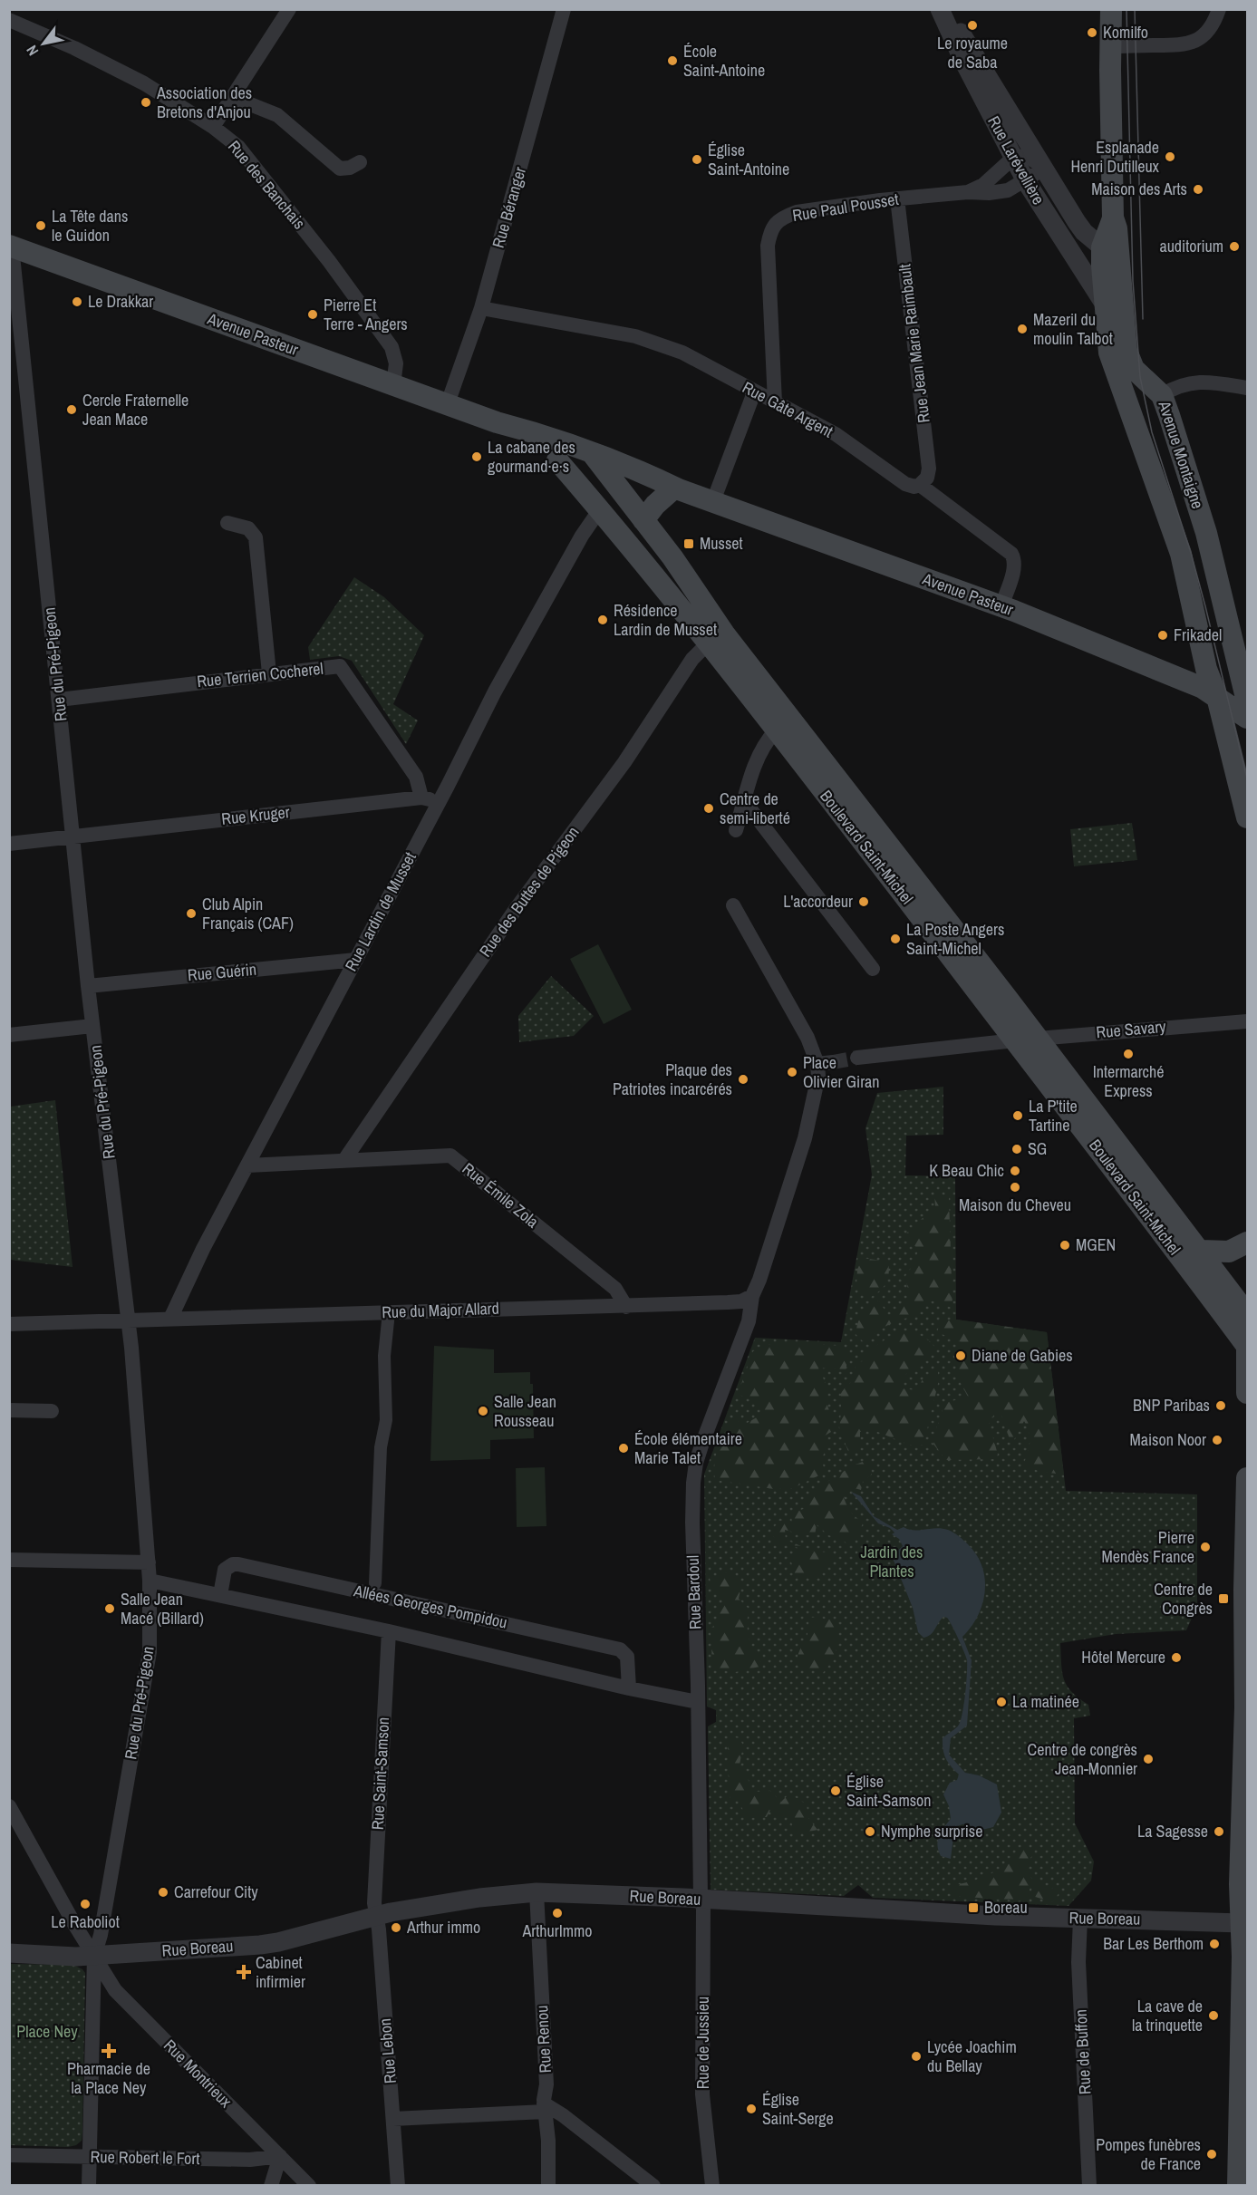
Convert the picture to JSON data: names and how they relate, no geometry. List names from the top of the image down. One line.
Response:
{"streets":{"main road":["Avenue Pasteur","Avenue Montaigne","Boulevard Saint-Michel"],"street":["Rue Larévellière","Rue des Banchais","Rue Béranger","Rue Paul Pousset","Rue Jean Marie Raimbault","Rue Gâte Argent","Rue du Pré-Pigeon","Rue Terrien Cocherel","Rue Kruger","Rue des Buttes de Pigeon","Rue Lardin de Musset","Rue Guérin","Rue Savary","Rue Émile Zola","Rue du Major Allard","Rue Bardoul","Allées Georges Pompidou","Rue Saint-Samson","Rue Boreau","Rue Renou","Rue de Jussieu","Rue Lebon","Rue de Buffon","Rue Montrieux","Rue Robert le Fort"]},"crossings":[["Rue Larévellière","Rue Paul Pousset"],["Rue Larévellière","Avenue Montaigne"],["Rue des Banchais","Avenue Pasteur"],["Rue Béranger","Avenue Pasteur"],["Rue Béranger","Rue Gâte Argent"],["Rue Paul Pousset","Rue Jean Marie Raimbault"],["Rue Paul Pousset","Rue Gâte Argent"],["Avenue Pasteur","Rue Gâte Argent"],["Avenue Pasteur","Avenue Montaigne"],["Avenue Pasteur","Rue du Pré-Pigeon"],["Avenue Pasteur","Boulevard Saint-Michel"],["Rue Jean Marie Raimbault","Rue Gâte Argent"],["Rue du Pré-Pigeon","Rue Terrien Cocherel"],["Rue du Pré-Pigeon","Rue Kruger"],["Rue du Pré-Pigeon","Rue Guérin"],["Rue du Pré-Pigeon","Rue du Major Allard"],["Rue du Pré-Pigeon","Allées Georges Pompidou"],["Rue du Pré-Pigeon","Rue Boreau"],["Rue du Pré-Pigeon","Rue Montrieux"],["Rue du Pré-Pigeon","Rue Robert le Fort"],["Rue Terrien Cocherel","Rue Kruger"],["Rue Kruger","Rue Lardin de Musset"],["Boulevard Saint-Michel","Rue des Buttes de Pigeon"],["Boulevard Saint-Michel","Rue Lardin de Musset"],["Boulevard Saint-Michel","Rue Savary"],["Rue des Buttes de Pigeon","Rue Émile Zola"],["Rue Lardin de Musset","Rue Guérin"],["Rue Lardin de Musset","Rue Émile Zola"],["Rue Lardin de Musset","Rue du Major Allard"],["Rue Émile Zola","Rue du Major Allard"],["Rue du Major Allard","Rue Bardoul"],["Rue Bardoul","Allées Georges Pompidou"],["Rue Bardoul","Rue Boreau"],["Rue Bardoul","Rue de Jussieu"],["Allées Georges Pompidou","Rue Saint-Samson"],["Rue Saint-Samson","Rue Boreau"],["Rue Saint-Samson","Rue Lebon"],["Rue Boreau","Rue Renou"],["Rue Boreau","Rue de Jussieu"],["Rue Boreau","Rue Lebon"],["Rue Boreau","Rue de Buffon"],["Rue Boreau","Rue Montrieux"],["Rue Montrieux","Rue Robert le Fort"]],"parks":["Jardin des Plantes","Place Ney"],"places":{"other":["Le royaume de Saba","Komilfo","École Saint-Antoine","Association des Bretons d'Anjou","Esplanade Henri Dutilleux","Église Saint-Antoine","Maison des Arts","La Tête dans le Guidon","auditorium","Le Drakkar","Pierre Et Terre - Angers","Mazeril du moulin Talbot","Cercle Fraternelle Jean Mace","La cabane des gourmand·e·s","Résidence Lardin de Musset","Frikadel","Centre de semi-liberté","L'accordeur","Club Alpin Français (CAF)","La Poste Angers Saint-Michel","Intermarché Express","Place Olivier Giran","Plaque des Patriotes incarcérés","La P'tite Tartine","SG","K Beau Chic","Maison du Cheveu","MGEN","Diane de Gabies","BNP Paribas","Salle Jean Rousseau","Maison Noor","École élémentaire Marie Talet","Pierre Mendès France","Salle Jean Macé (Billard)","Hôtel Mercure","La matinée","Centre de congrès Jean-Monnier","Église Saint-Samson","Nymphe surprise","La Sagesse","Carrefour City","Le Raboliot","ArthurImmo","Arthur immo","Bar Les Berthom","La cave de la trinquette","Lycée Joachim du Bellay","Église Saint-Serge","Pompes funèbres de France"],"transit":["Musset","Centre de Congrès","Boreau"],"health":["Cabinet infirmier","Pharmacie de la Place Ney"]},"north":"bottom left"}
